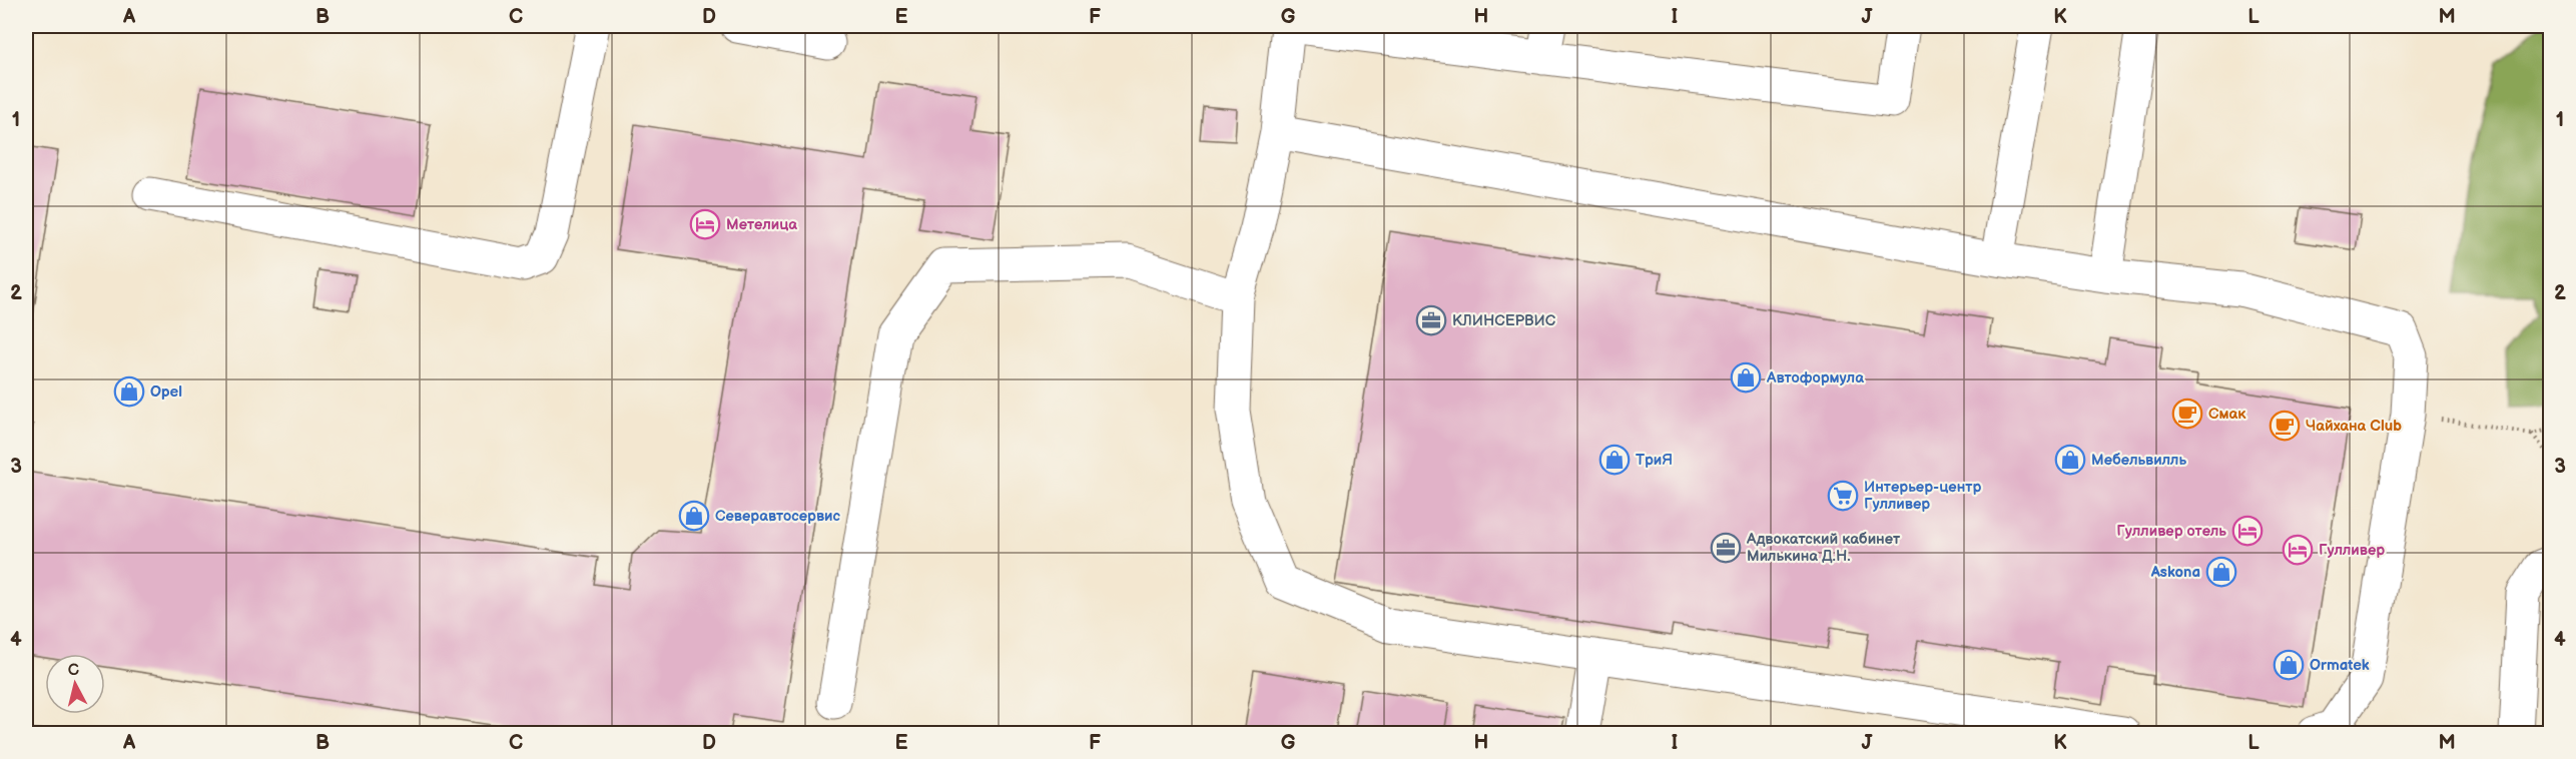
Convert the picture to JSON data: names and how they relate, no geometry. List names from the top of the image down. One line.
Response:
{"places":{"hotel":["Метелица","Гулливер отель","Гулливер"],"office":["КЛИНСЕРВИС","Адвокатский кабинет Милькина Д.Н."],"shop":["Автоформула","Opel","ТриЯ","Мебельвилль","Северавтосервис","Askona","Ormatek"],"cafe":["Смак","Чайхана Club"],"supermarket":["Интерьер-центр Гулливер"]},"north":"top","grid":{"columns":["A","B","C","D","E","F","G","H","I","J","K","L","M"],"rows":["1","2","3","4"]}}
